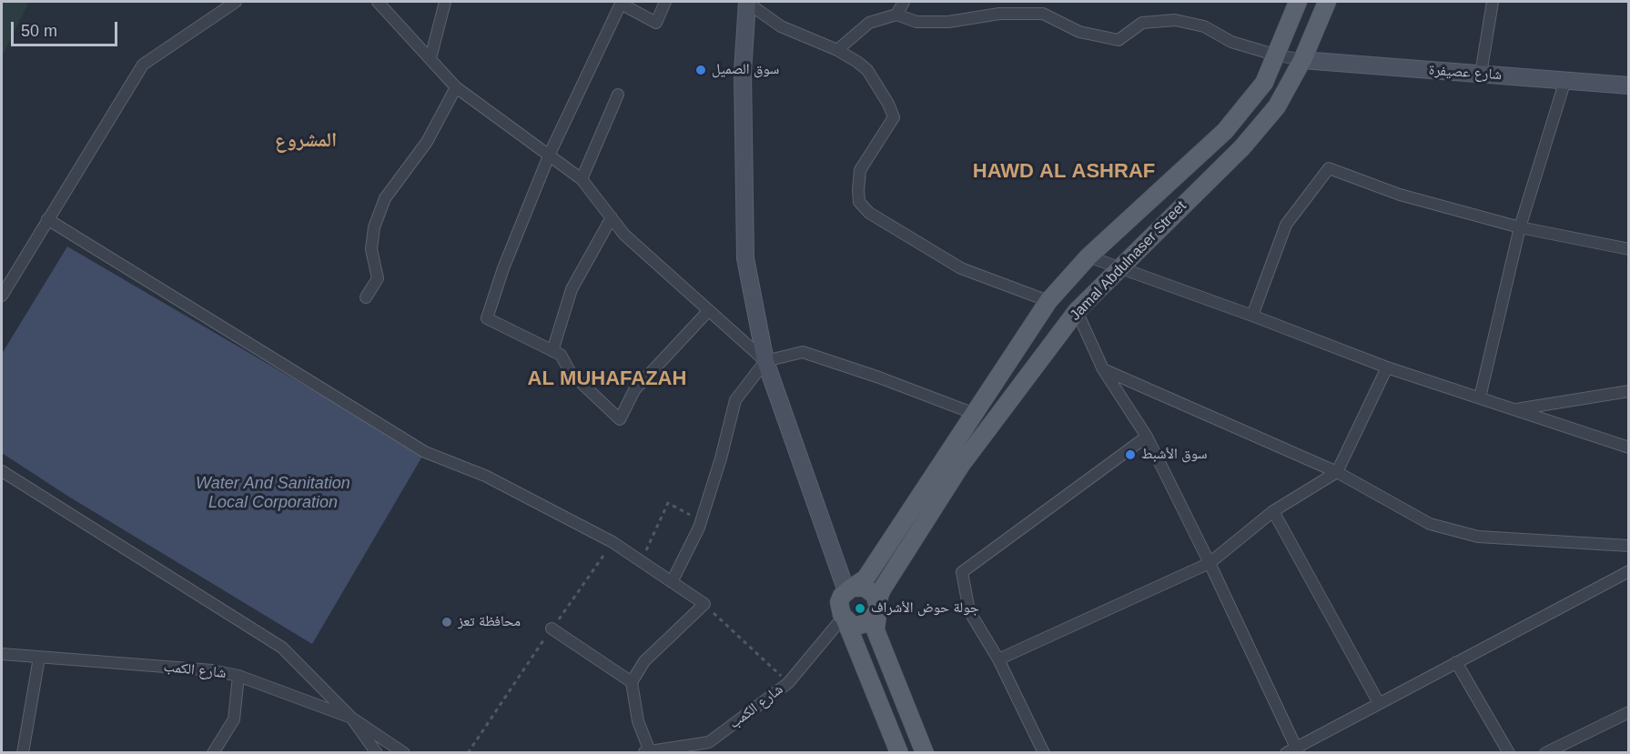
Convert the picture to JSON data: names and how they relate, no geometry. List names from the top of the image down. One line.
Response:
{"streets":{"main road":["شارع عصيفرة","Jamal Abdulnaser Street"],"street":["شارع الكمب"]},"crossings":[["شارع عصيفرة","Jamal Abdulnaser Street"],["Jamal Abdulnaser Street","شارع الكمب"]],"districts":["المشروع","HAWD AL ASHRAF","AL MUHAFAZAH"],"water":["Water And Sanitation Local Corporation"],"places":["سوق الصميل","سوق الأشبط","جولة حوض الأشراف","محافظة تعز"],"scale_bar":"50 m"}
